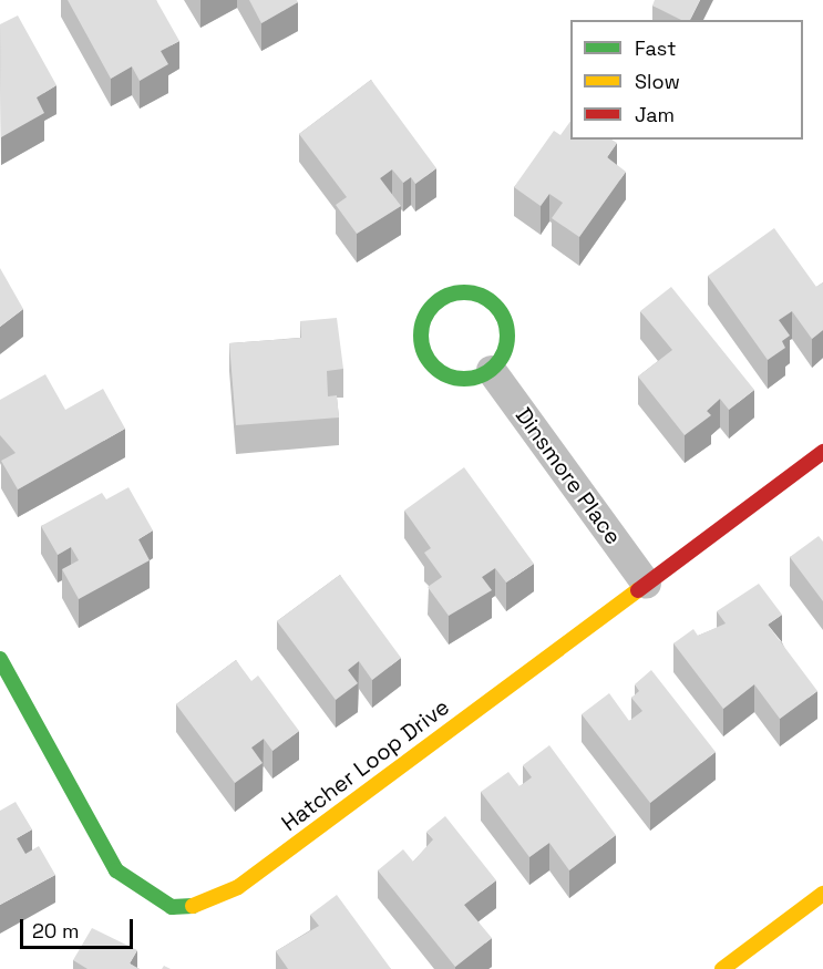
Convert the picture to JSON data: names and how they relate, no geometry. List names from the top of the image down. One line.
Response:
{"streets":{"street":["Dinsmore Place","Hatcher Loop Drive"]},"crossings":[["Dinsmore Place","Hatcher Loop Drive"]],"legend":["Fast","Slow","Jam"],"scale_bar":"20 m"}
